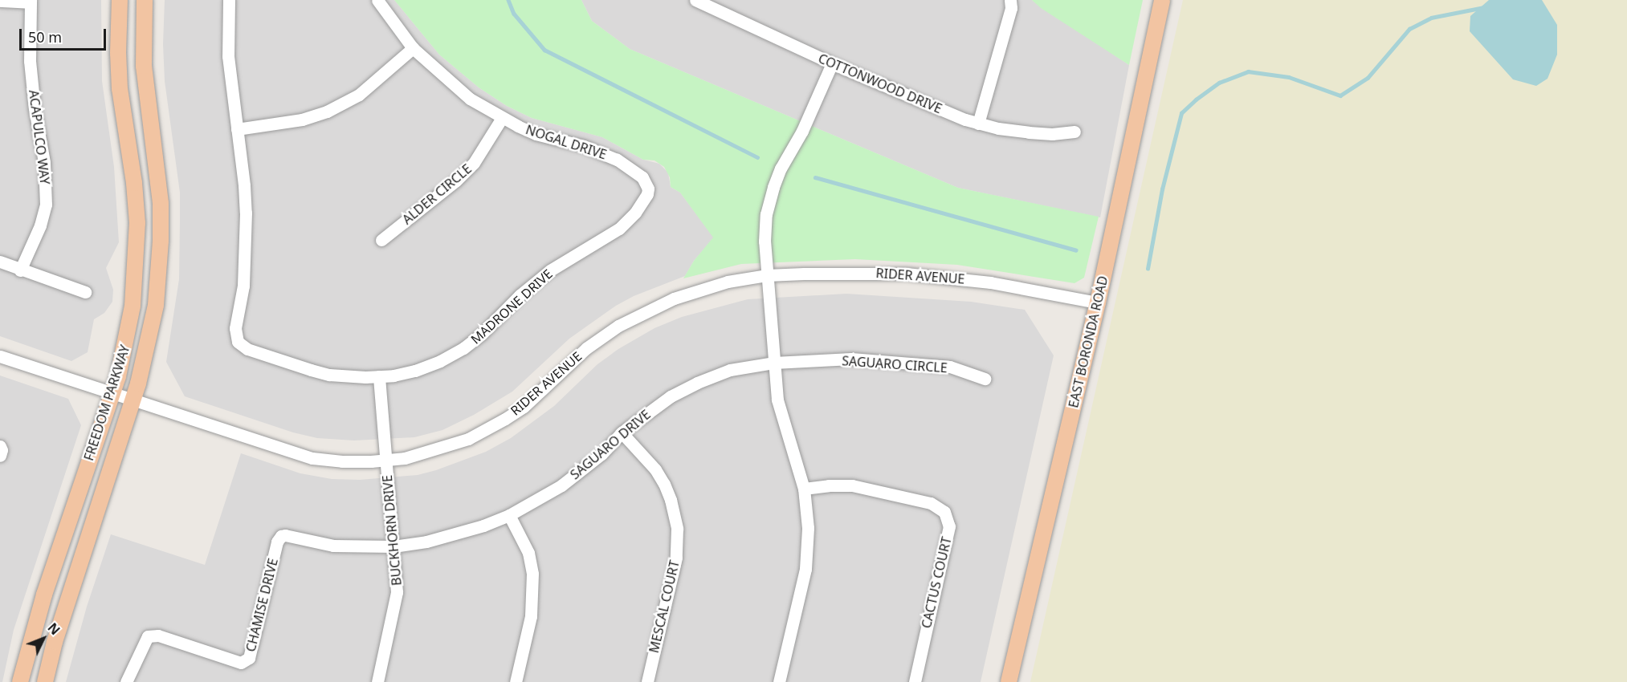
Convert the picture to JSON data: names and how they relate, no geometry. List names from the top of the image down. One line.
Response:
{"streets":{"main road":["EAST BORONDA ROAD","FREEDOM PARKWAY"],"street":["COTTONWOOD DRIVE","ACAPULCO WAY","NOGAL DRIVE","ALDER CIRCLE","RIDER AVENUE","MADRONE DRIVE","SAGUARO CIRCLE","SAGUARO DRIVE","BUCKHORN DRIVE","CACTUS COURT","CHAMISE DRIVE","MESCAL COURT"]},"crossings":[["NOGAL DRIVE","ALDER CIRCLE"],["NOGAL DRIVE","MADRONE DRIVE"],["RIDER AVENUE","EAST BORONDA ROAD"],["RIDER AVENUE","FREEDOM PARKWAY"],["RIDER AVENUE","BUCKHORN DRIVE"],["MADRONE DRIVE","BUCKHORN DRIVE"],["SAGUARO CIRCLE","SAGUARO DRIVE"],["SAGUARO DRIVE","BUCKHORN DRIVE"],["SAGUARO DRIVE","CHAMISE DRIVE"],["SAGUARO DRIVE","MESCAL COURT"],["BUCKHORN DRIVE","CHAMISE DRIVE"]],"scale_bar":"50 m","north":"top right"}
